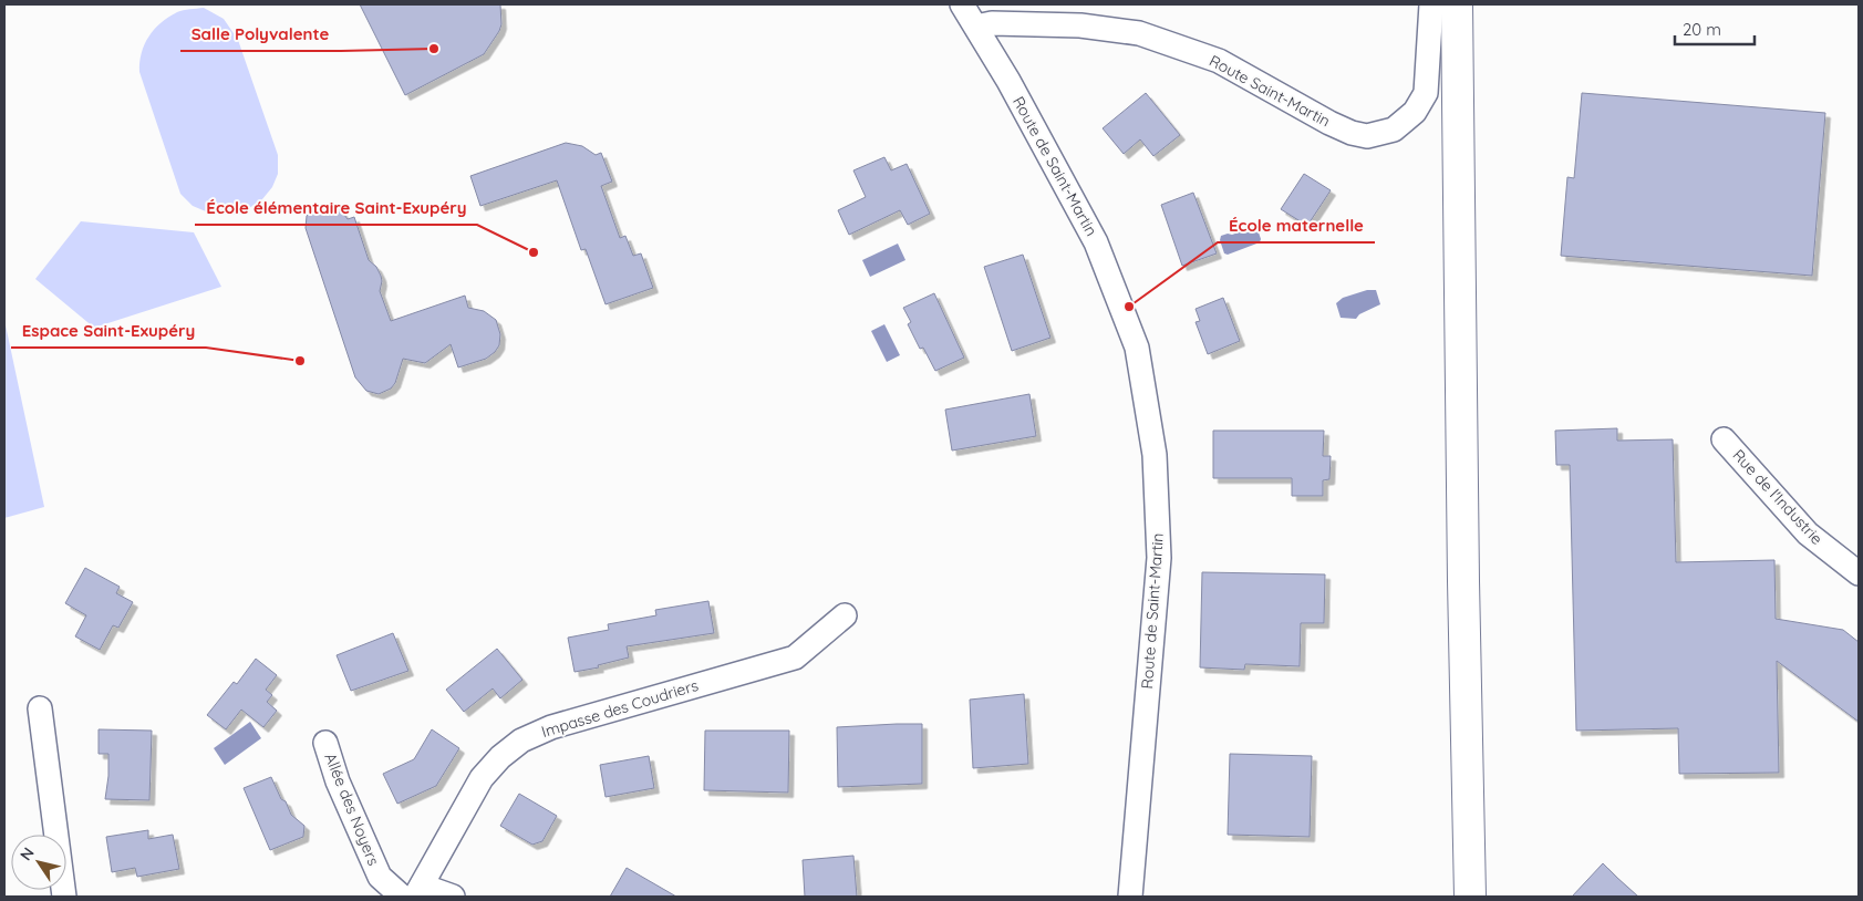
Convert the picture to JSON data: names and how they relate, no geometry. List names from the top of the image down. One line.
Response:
{"streets":{"street":["Route Saint-Martin","Route de Saint-Martin","Rue de l'Industrie","Impasse des Coudriers","Allée des Noyers"]},"crossings":[["Route Saint-Martin","Route de Saint-Martin"],["Impasse des Coudriers","Allée des Noyers"]],"places":["Salle Polyvalente","École élémentaire Saint-Exupéry","École maternelle","Espace Saint-Exupéry"],"scale_bar":"20 m","north":"top left"}
